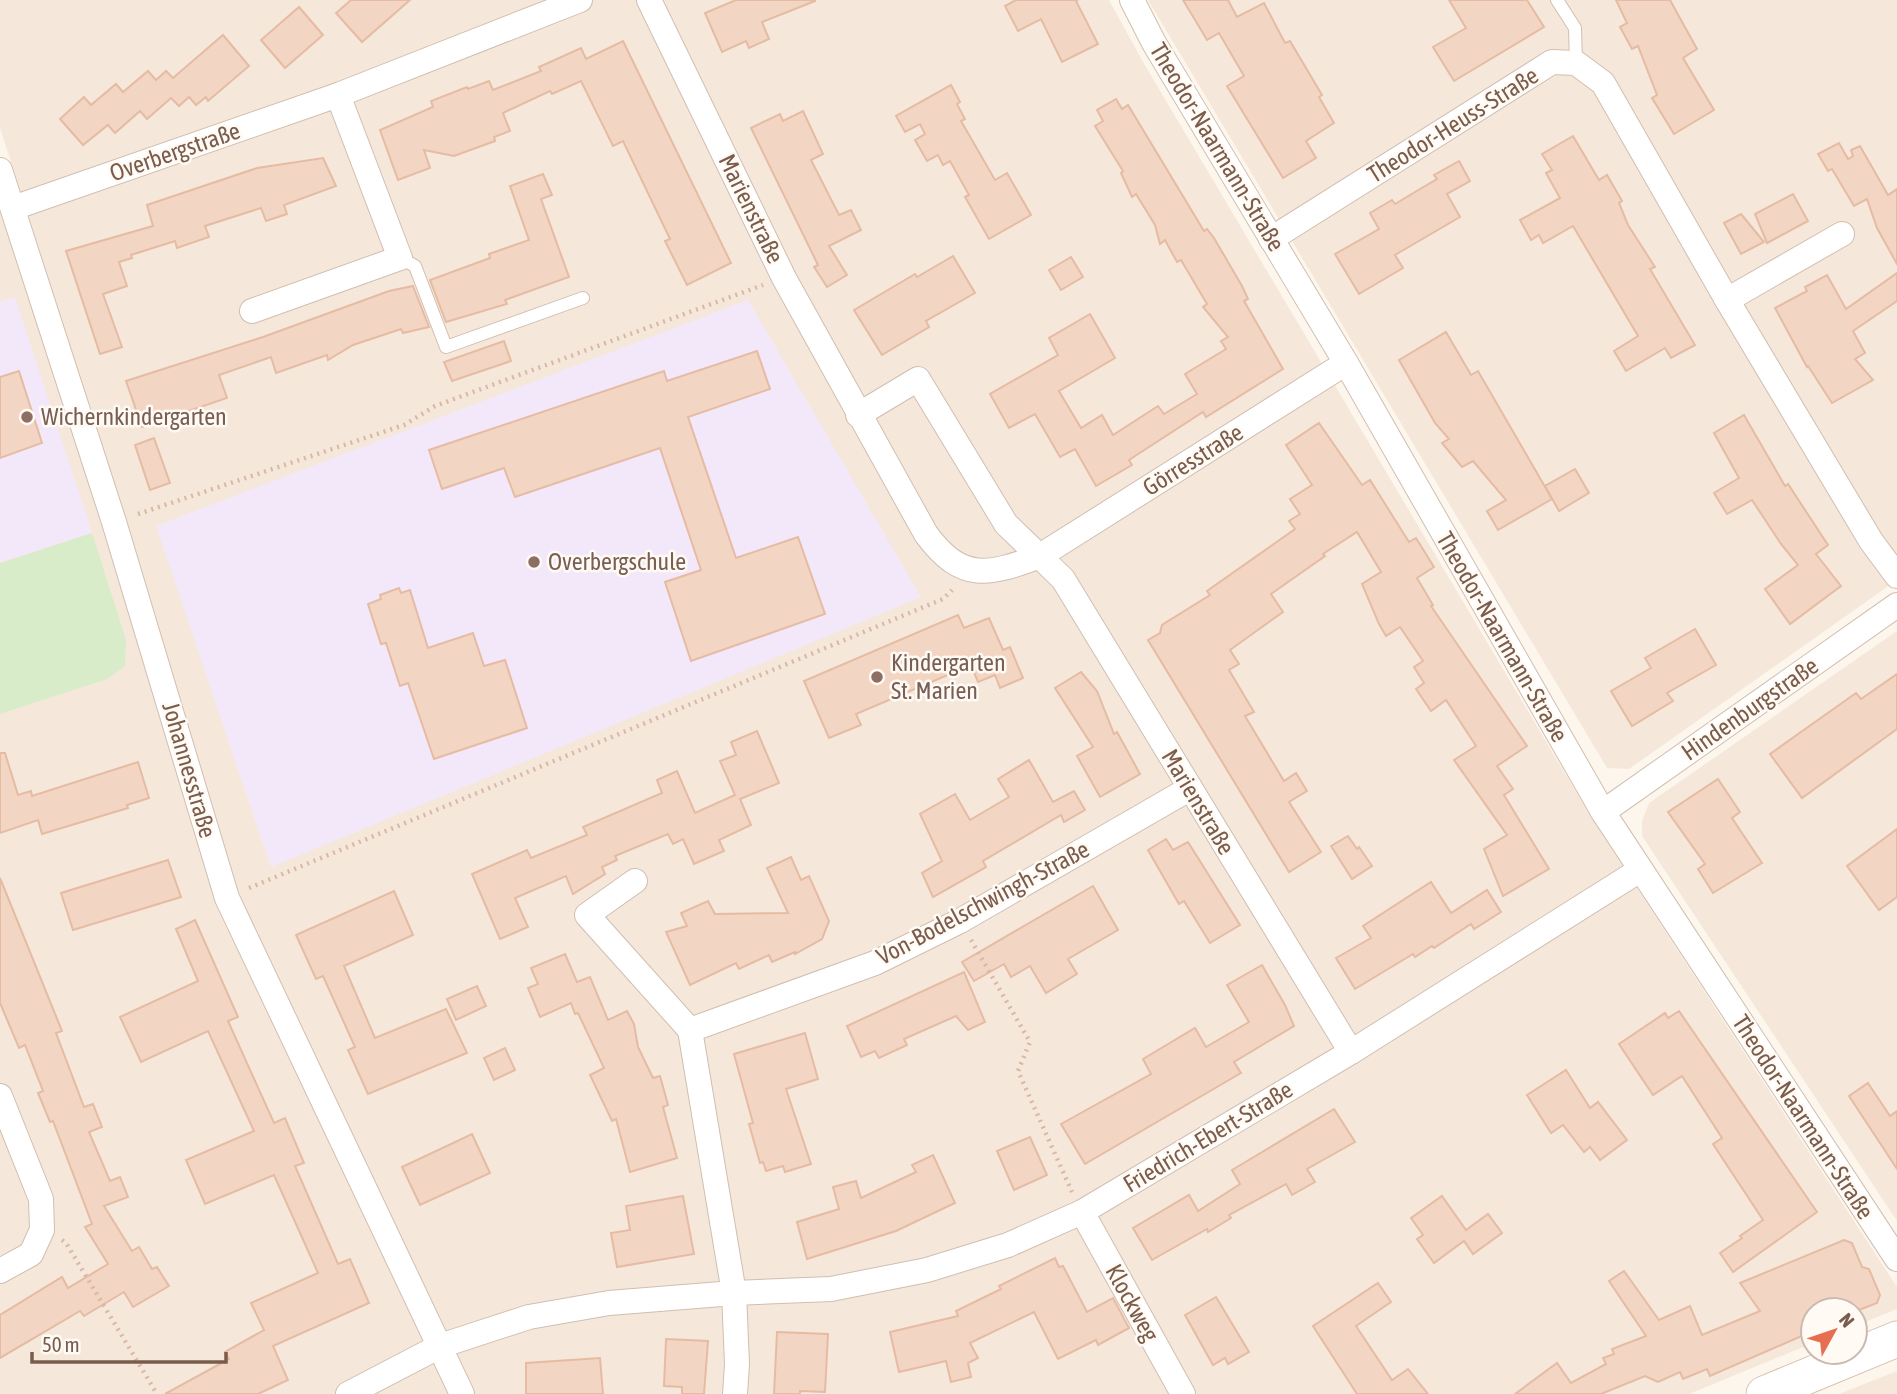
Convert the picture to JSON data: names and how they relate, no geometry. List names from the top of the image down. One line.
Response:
{"streets":{"street":["Theodor-Heuss-Straße","Theodor-Naarmann-Straße","Overbergstraße","Marienstraße","Görresstraße","Hindenburgstraße","Johannesstraße","Von-Bodelschwingh-Straße","Friedrich-Ebert-Straße","Klockweg"]},"crossings":[["Theodor-Heuss-Straße","Theodor-Naarmann-Straße"],["Theodor-Naarmann-Straße","Görresstraße"],["Theodor-Naarmann-Straße","Hindenburgstraße"],["Theodor-Naarmann-Straße","Friedrich-Ebert-Straße"],["Overbergstraße","Johannesstraße"],["Marienstraße","Görresstraße"],["Marienstraße","Von-Bodelschwingh-Straße"],["Marienstraße","Friedrich-Ebert-Straße"],["Johannesstraße","Friedrich-Ebert-Straße"],["Friedrich-Ebert-Straße","Klockweg"]],"places":["Wichernkindergarten","Overbergschule","Kindergarten St. Marien"],"scale_bar":"50 m","north":"top right"}
